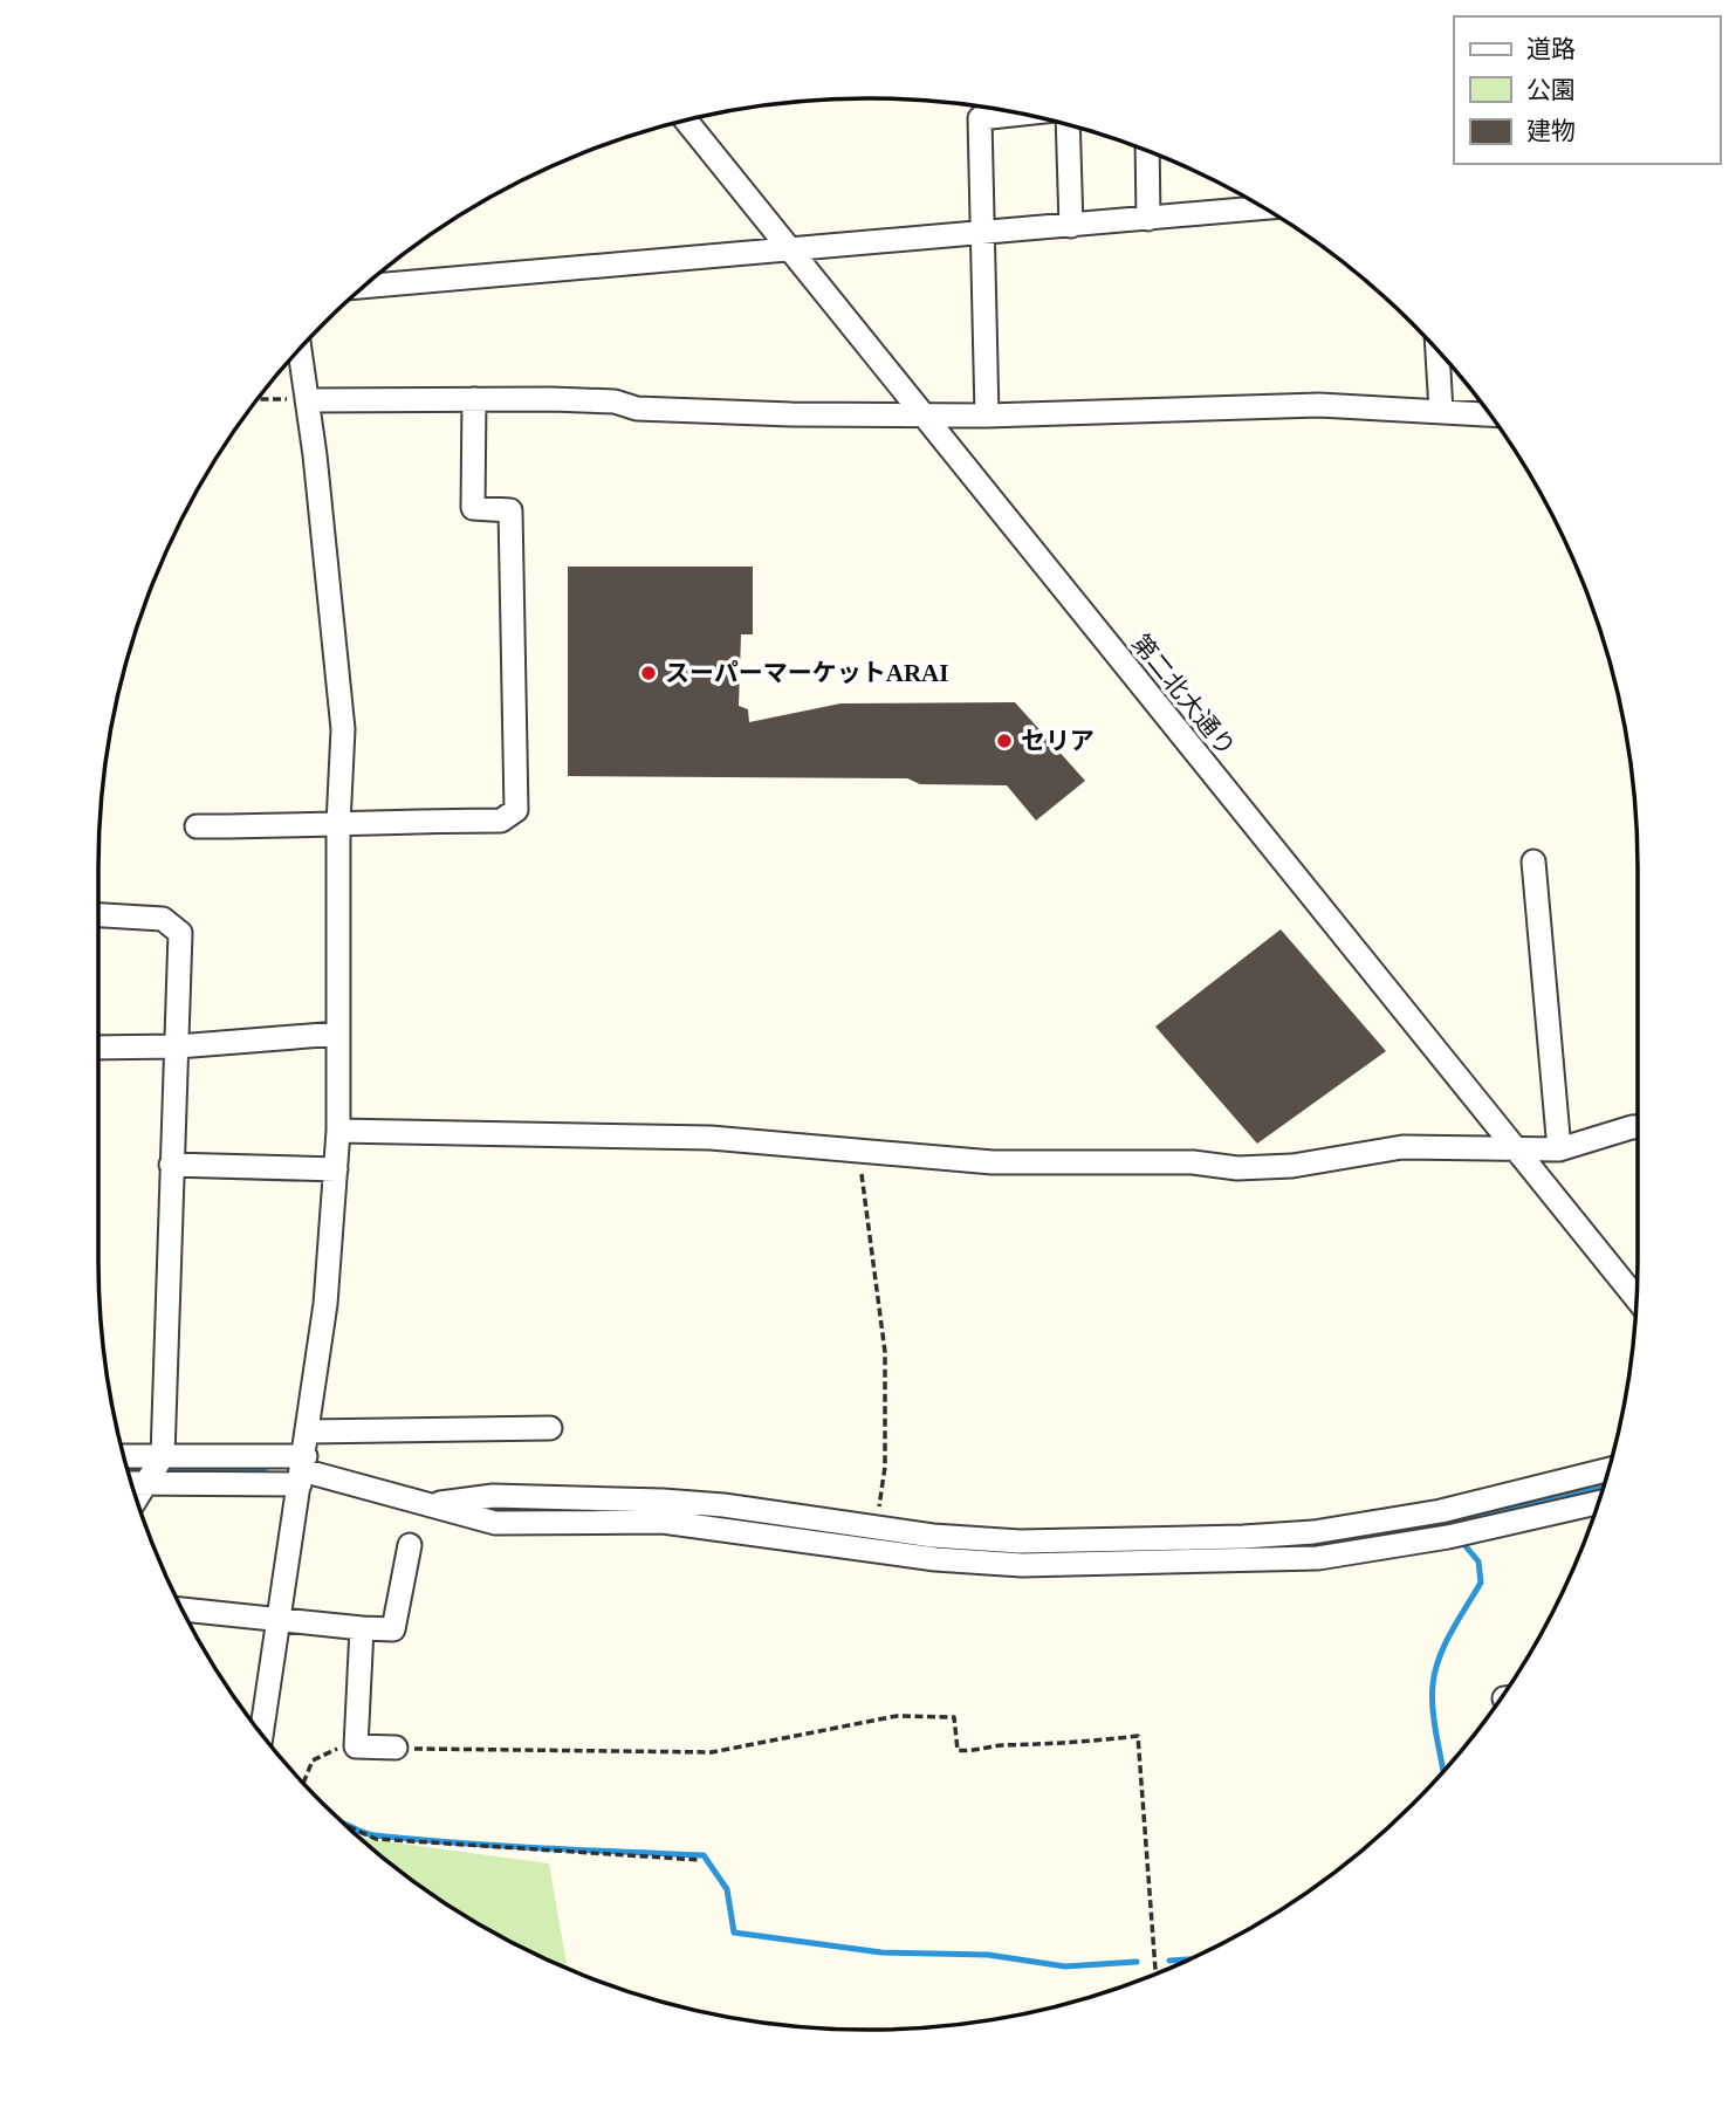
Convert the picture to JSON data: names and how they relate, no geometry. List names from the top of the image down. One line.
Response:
{"streets":{"street":["第二北大通り"]},"places":["スーパーマーケットARAI","セリア"],"legend":["道路","公園","建物"]}
